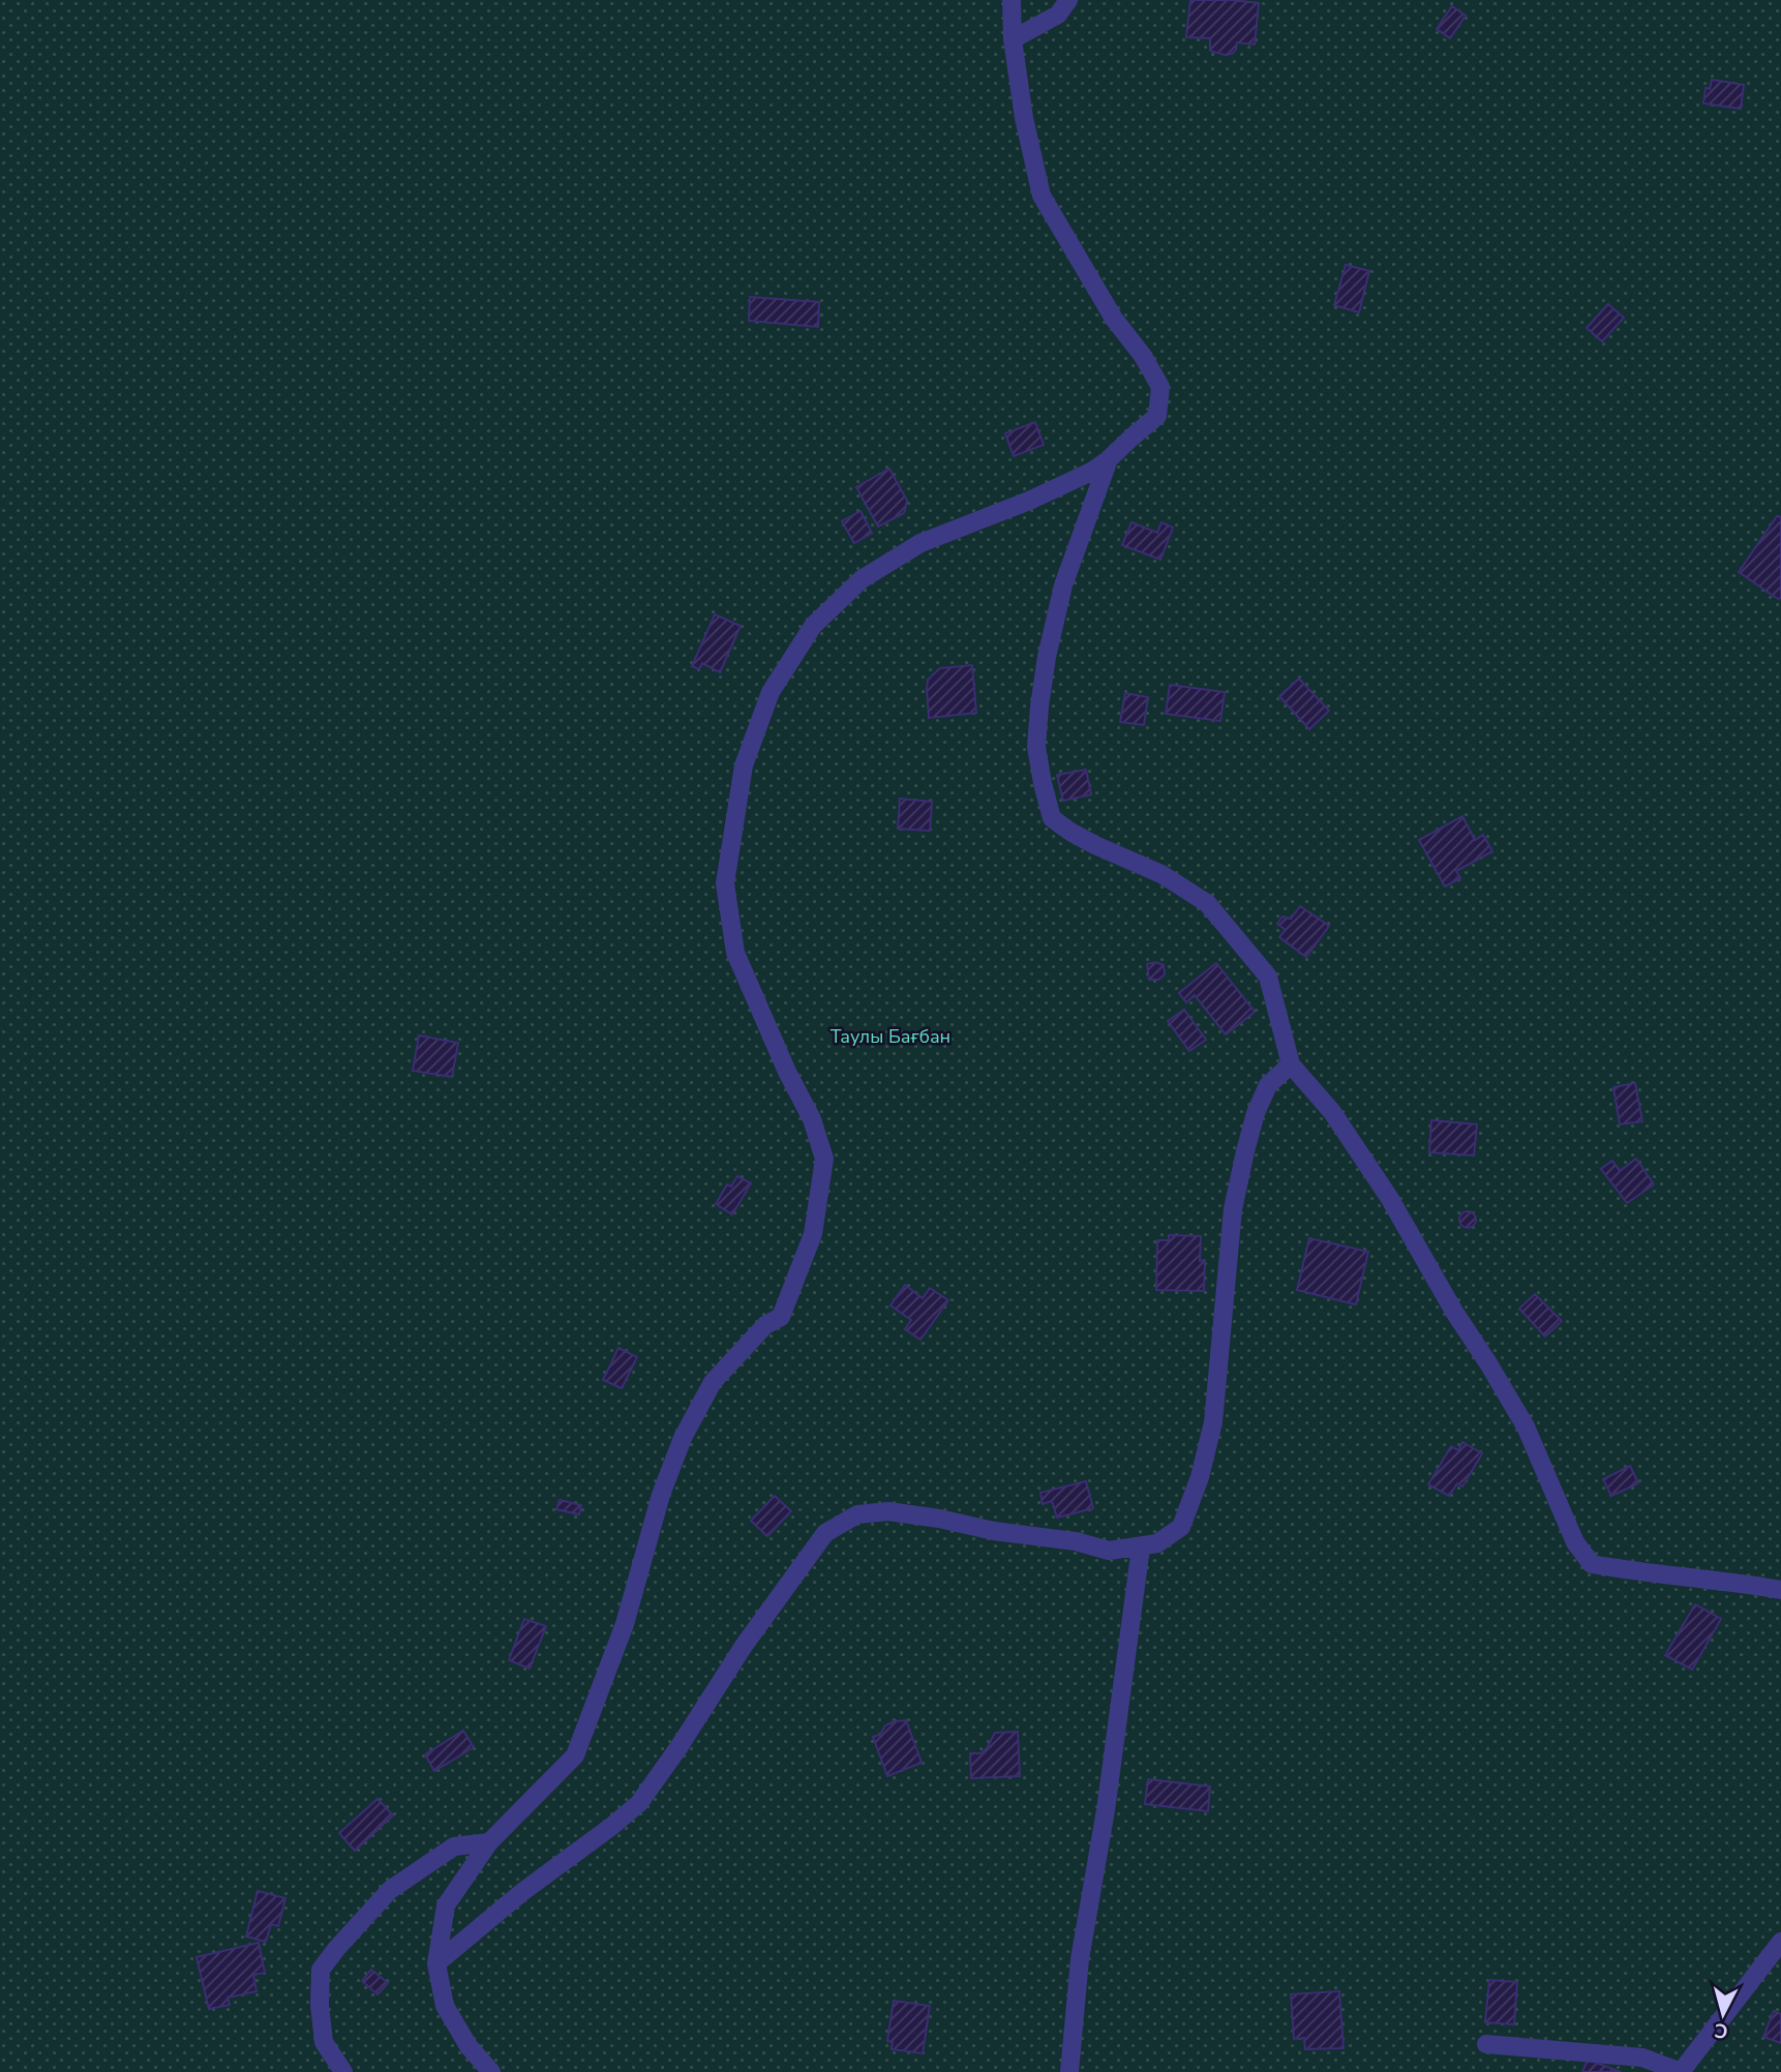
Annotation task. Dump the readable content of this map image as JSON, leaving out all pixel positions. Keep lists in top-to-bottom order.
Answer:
{
  "parks": ["Таулы Бағбан"],
  "north": "bottom"
}
